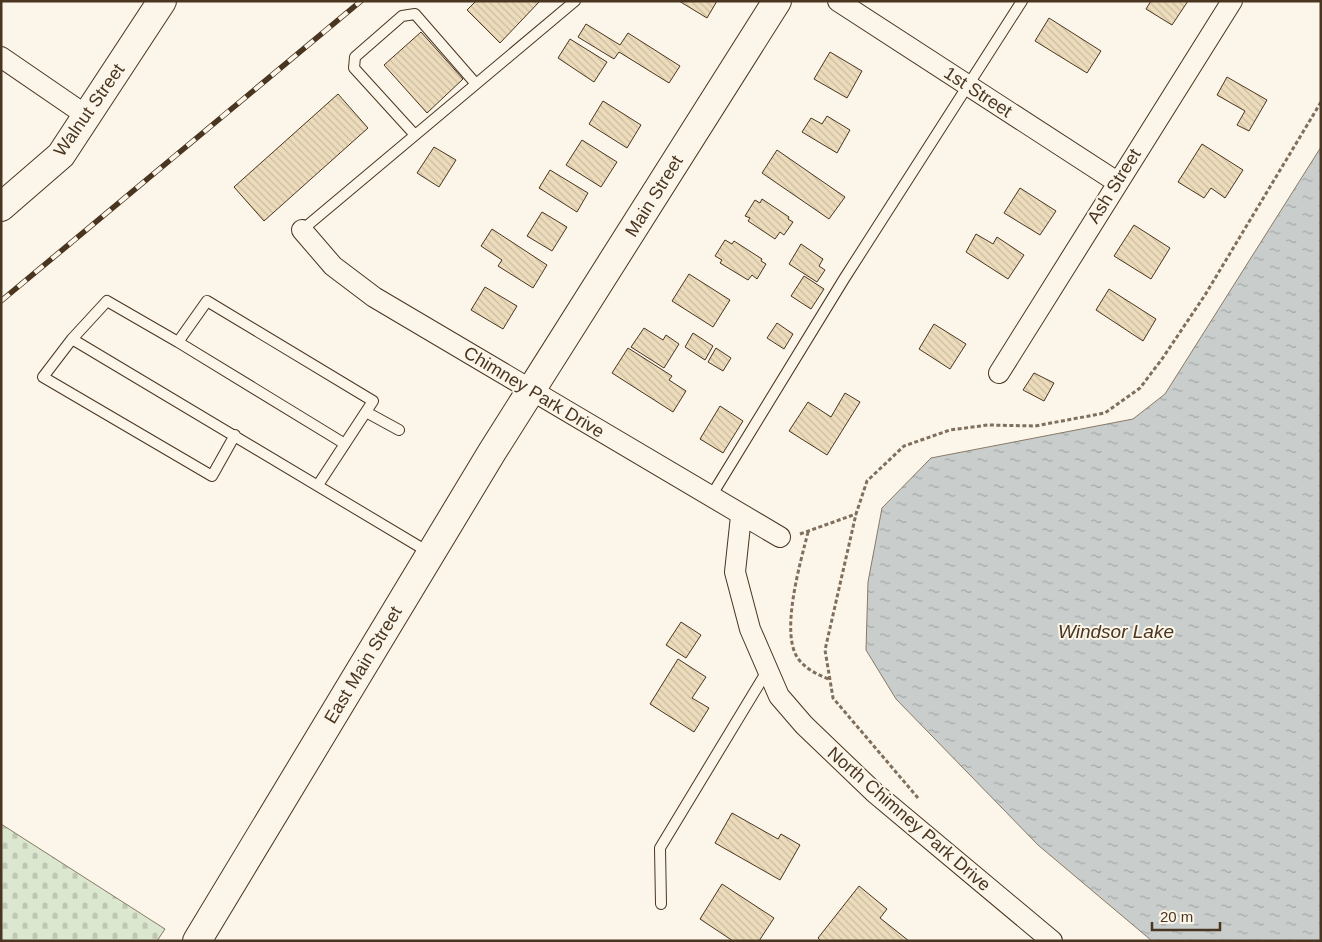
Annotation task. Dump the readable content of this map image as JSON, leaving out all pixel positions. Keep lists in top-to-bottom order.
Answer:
{
  "streets": {
    "main road": ["Walnut Street", "Main Street", "East Main Street"],
    "street": [
      "1st Street",
      "Ash Street",
      "Chimney Park Drive",
      "North Chimney Park Drive"
    ]
  },
  "crossings": [
    ["1st Street", "Ash Street"],
    ["Main Street", "Chimney Park Drive"],
    ["Main Street", "East Main Street"],
    ["Chimney Park Drive", "East Main Street"],
    ["Chimney Park Drive", "North Chimney Park Drive"]
  ],
  "water": ["Windsor Lake"],
  "scale_bar": "20 m"
}
